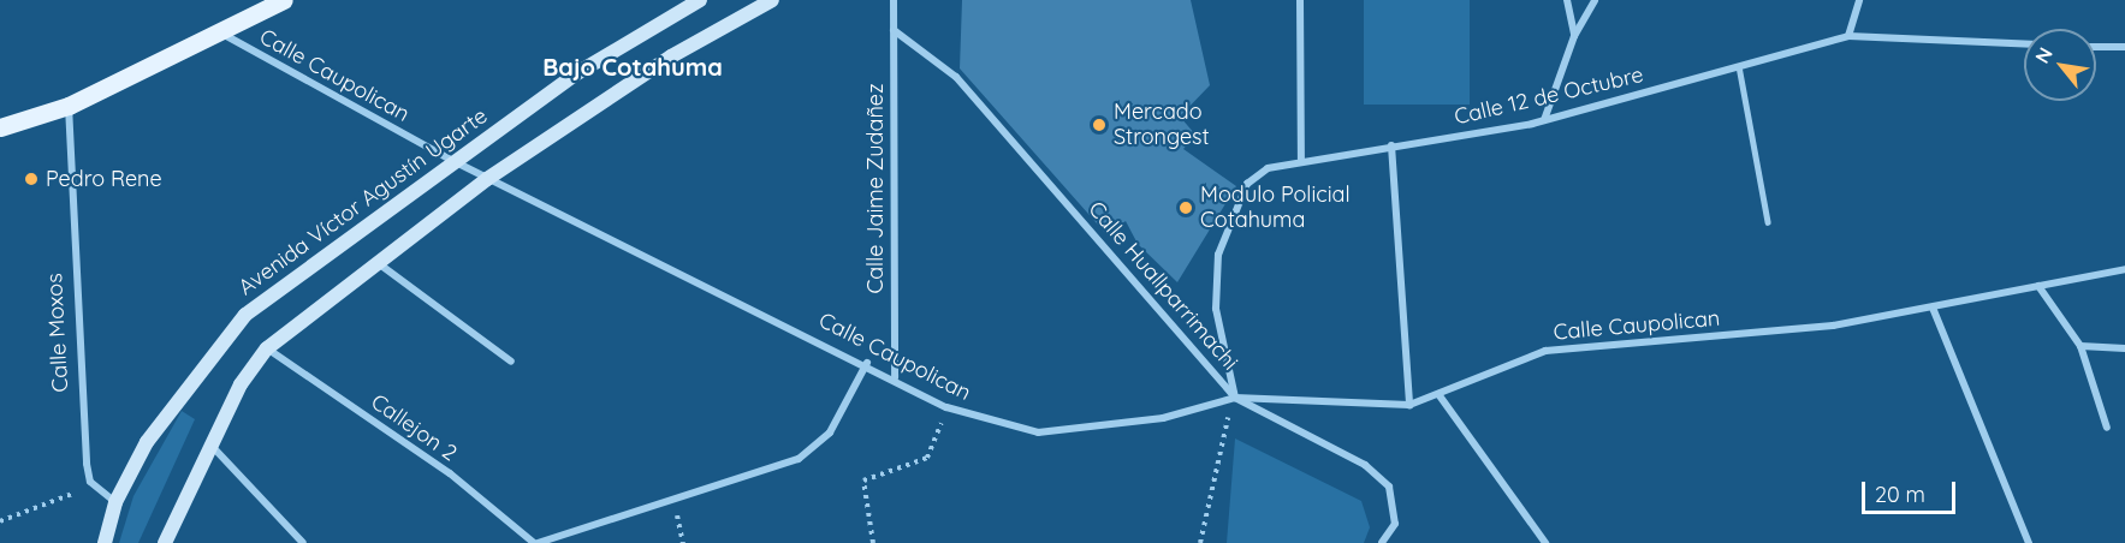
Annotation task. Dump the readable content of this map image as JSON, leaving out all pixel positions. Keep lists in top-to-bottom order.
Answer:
{
  "streets": {
    "street": [
      "Calle Caupolican",
      "Calle 12 de Octubre",
      "Calle Jaime Zudañez",
      "Avenida Víctor Agustín Ugarte",
      "Calle Huallparrimachi",
      "Calle Moxos",
      "Callejon 2"
    ]
  },
  "crossings": [
    ["Calle Caupolican", "Calle 12 de Octubre"],
    ["Calle Caupolican", "Calle Jaime Zudañez"],
    ["Calle Caupolican", "Avenida Víctor Agustín Ugarte"],
    ["Calle Caupolican", "Calle Huallparrimachi"],
    ["Calle 12 de Octubre", "Calle Huallparrimachi"],
    ["Calle Jaime Zudañez", "Calle Huallparrimachi"]
  ],
  "districts": ["Bajo Cotahuma"],
  "places": ["Mercado Strongest", "Pedro Rene", "Modulo Policial Cotahuma"],
  "scale_bar": "20 m",
  "north": "top left"
}
